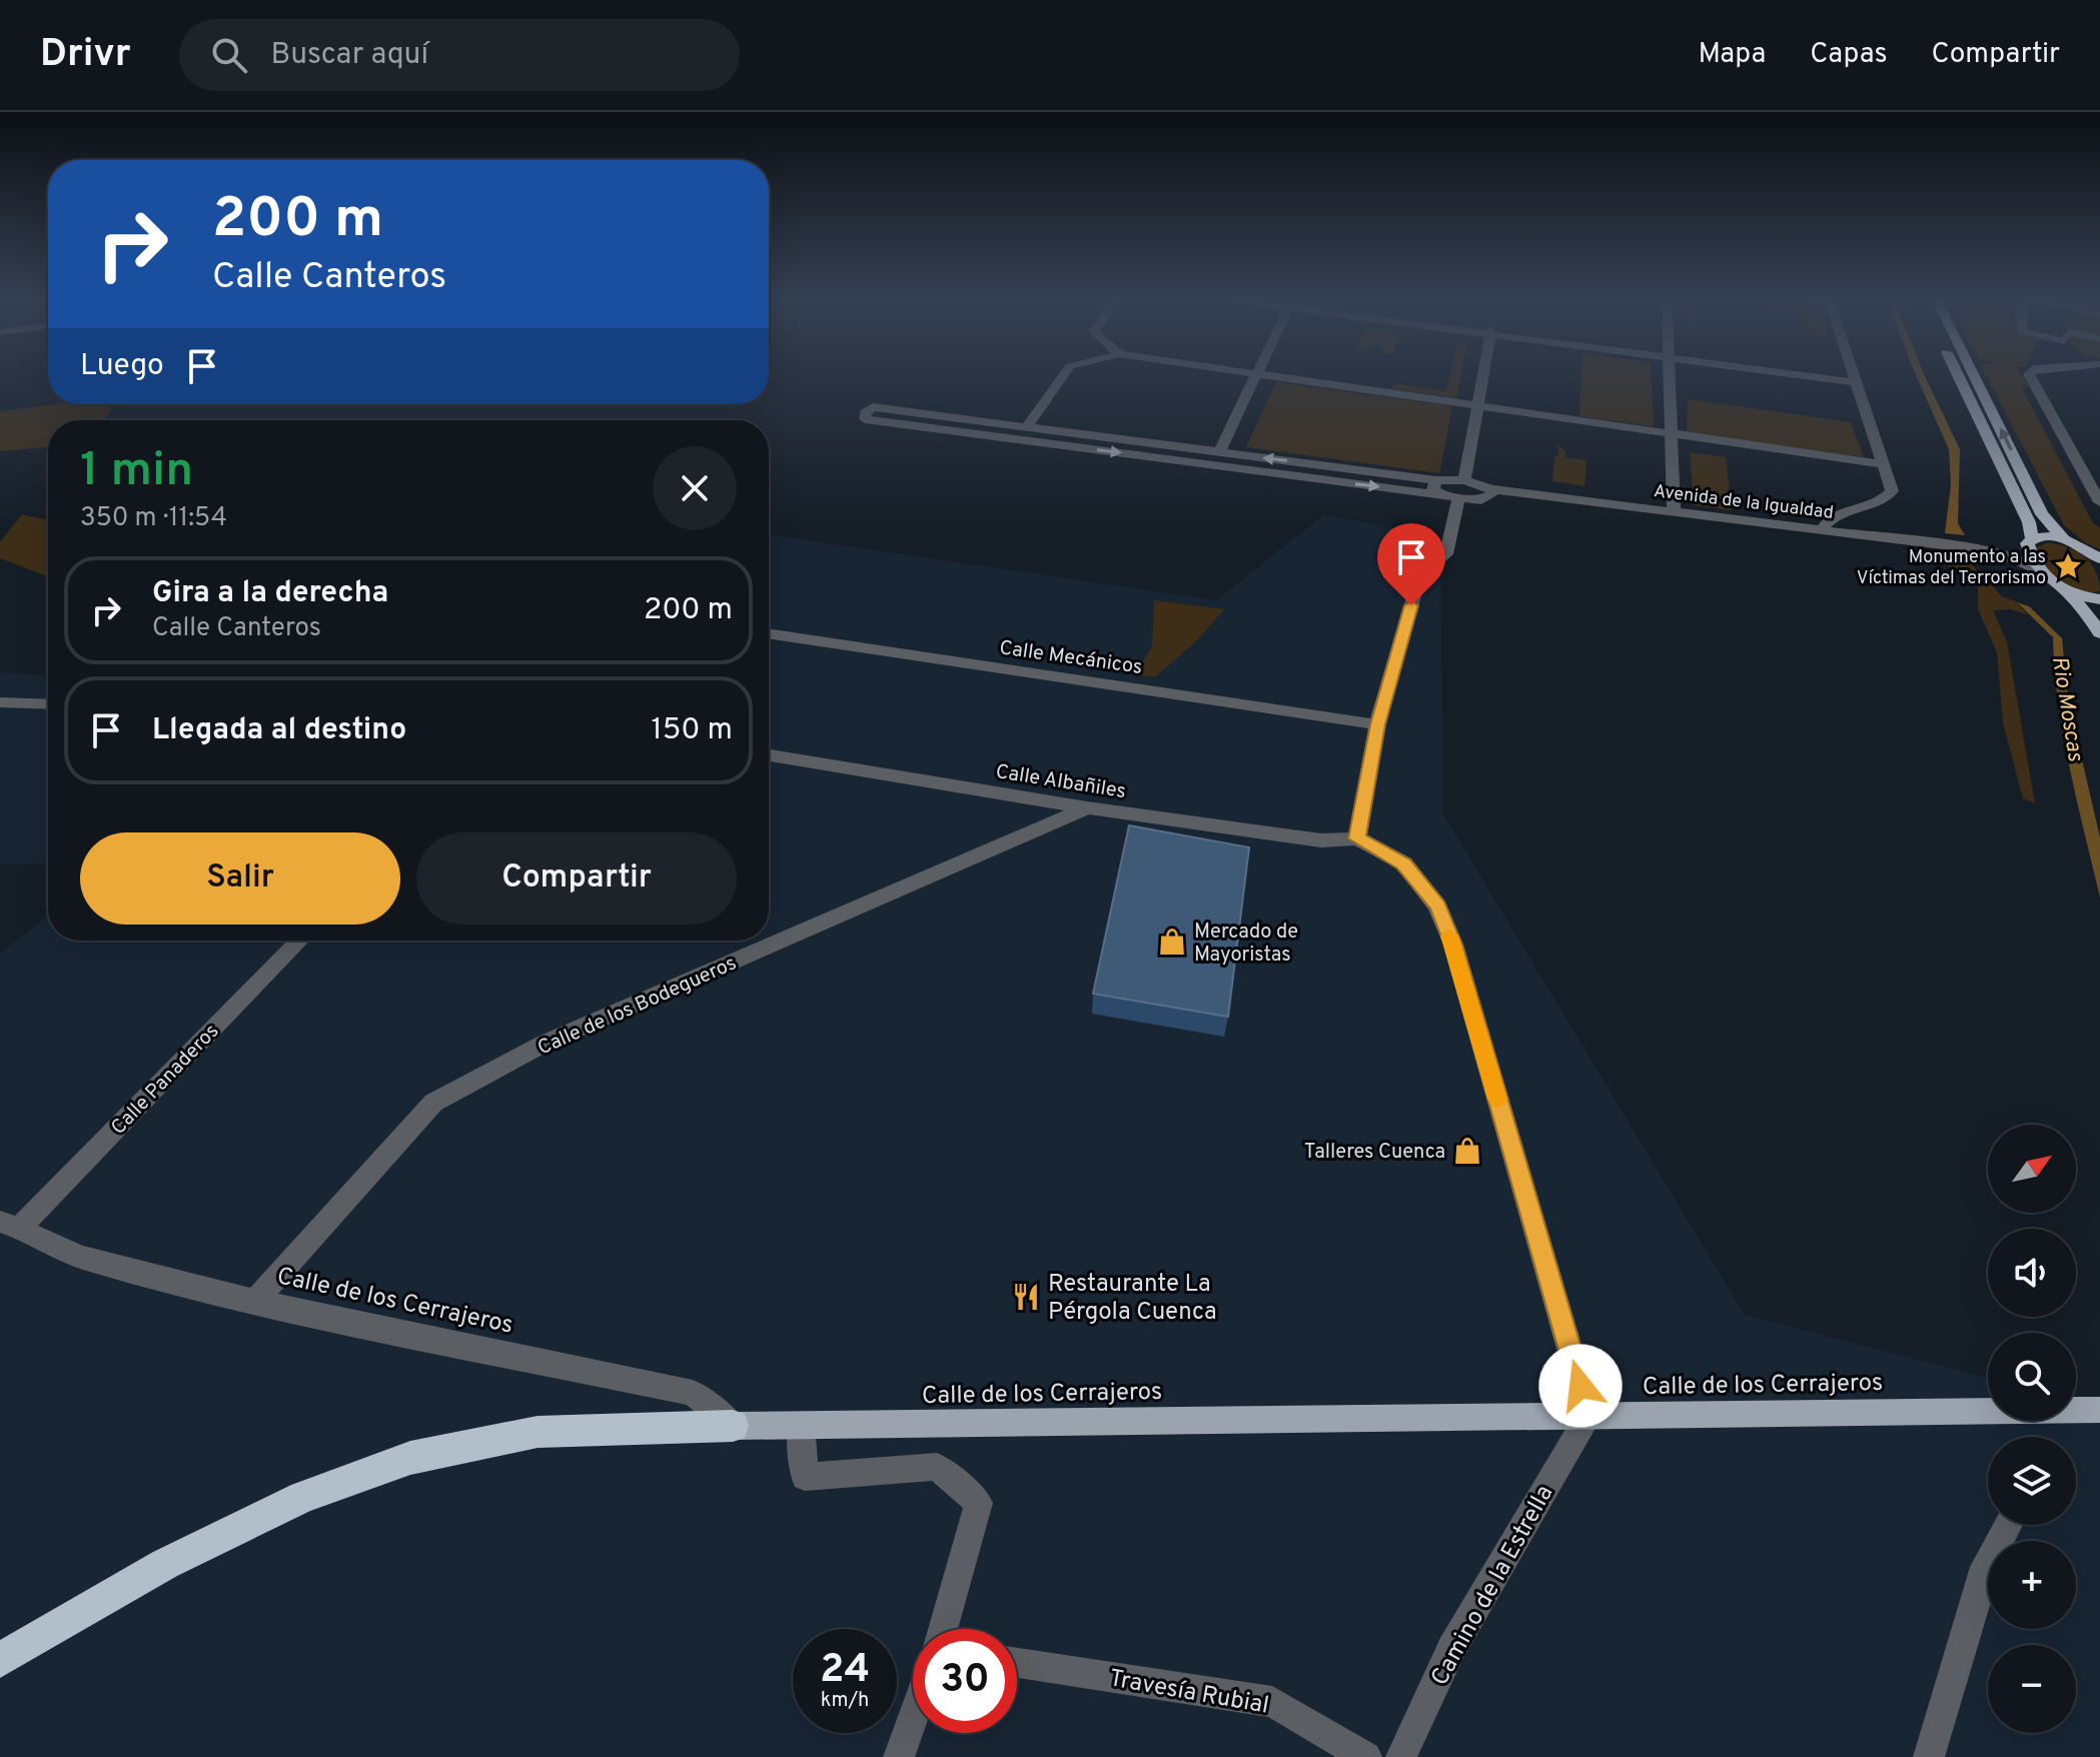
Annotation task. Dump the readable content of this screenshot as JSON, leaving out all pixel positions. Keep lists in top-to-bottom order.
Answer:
{
  "streets": {
    "main road": ["Calle de los Cerrajeros"],
    "street": [
      "Avenida de la Igualdad",
      "Calle Mecánicos",
      "Calle Albañiles",
      "Calle de los Bodegueros",
      "Calle Panaderos",
      "Camino de la Estrella",
      "Travesía Rubial"
    ]
  },
  "crossings": [
    ["Calle Albañiles", "Calle de los Bodegueros"],
    ["Calle de los Bodegueros", "Calle de los Cerrajeros"],
    ["Calle Panaderos", "Calle de los Cerrajeros"],
    ["Calle de los Cerrajeros", "Camino de la Estrella"]
  ],
  "water": ["Rio Moscas"],
  "places": {
    "place": ["Monumento a las Víctimas del Terrorismo"],
    "shop": ["Mercado de Mayoristas", "Talleres Cuenca"],
    "restaurant": ["Restaurante La Pérgola Cuenca"]
  },
  "north": "top right",
  "page": {
    "header": "Drivr",
    "search": "Buscar aquí",
    "nav": ["Mapa", "Capas", "Compartir"],
    "turn": ["200 m", "Calle Canteros"],
    "then": "Luego",
    "heading": ["1 min", "350 m · 11:54"],
    "list": [
      {
        "name": "Gira a la derecha",
        "note": "Calle Canteros",
        "value": "200 m"
      },
      {
        "name": "Llegada al destino",
        "value": "150 m"
      }
    ],
    "buttons": ["Salir", "Compartir"],
    "map_buttons": ["+", "−"],
    "speed": "24 km/h",
    "limit": "30"
  }
}
